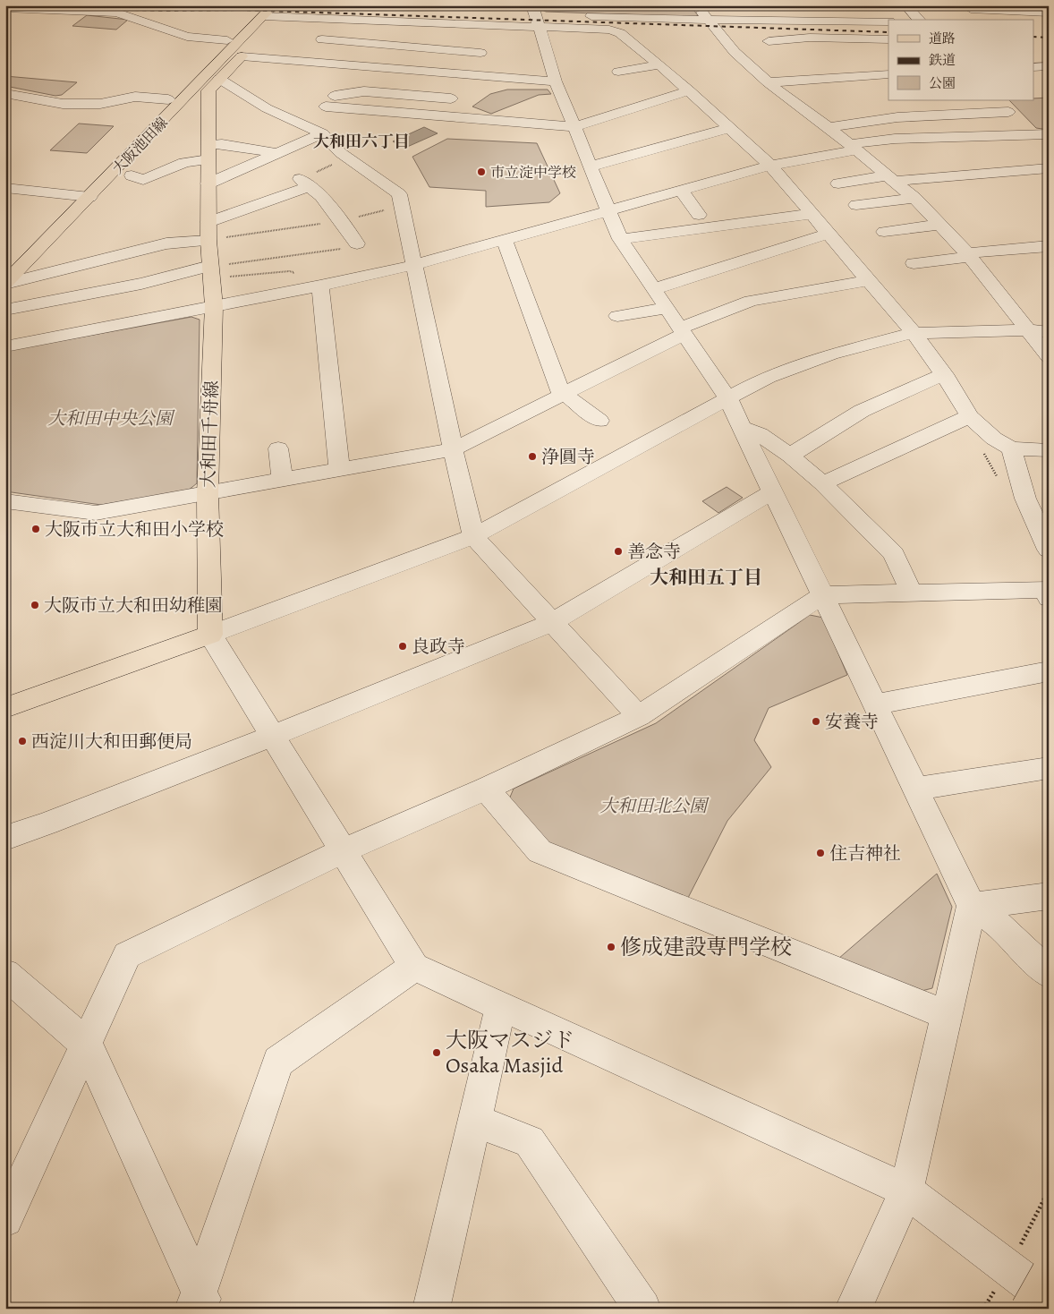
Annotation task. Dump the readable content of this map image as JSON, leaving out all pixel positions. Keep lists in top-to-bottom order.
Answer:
{
  "streets": {
    "main road": ["大阪池田線", "大和田千舟線"]
  },
  "crossings": [
    ["大阪池田線", "大和田千舟線"]
  ],
  "districts": ["大和田六丁目", "大和田五丁目"],
  "parks": ["大和田中央公園", "大和田北公園"],
  "places": [
    "市立淀中学校",
    "浄圓寺",
    "大阪市立大和田小学校",
    "善念寺",
    "大阪市立大和田幼稚園",
    "良政寺",
    "安養寺",
    "西淀川大和田郵便局",
    "住吉神社",
    "修成建設専門学校",
    "大阪マスジド Osaka Masjid"
  ],
  "legend": ["道路", "鉄道", "公園"]
}
